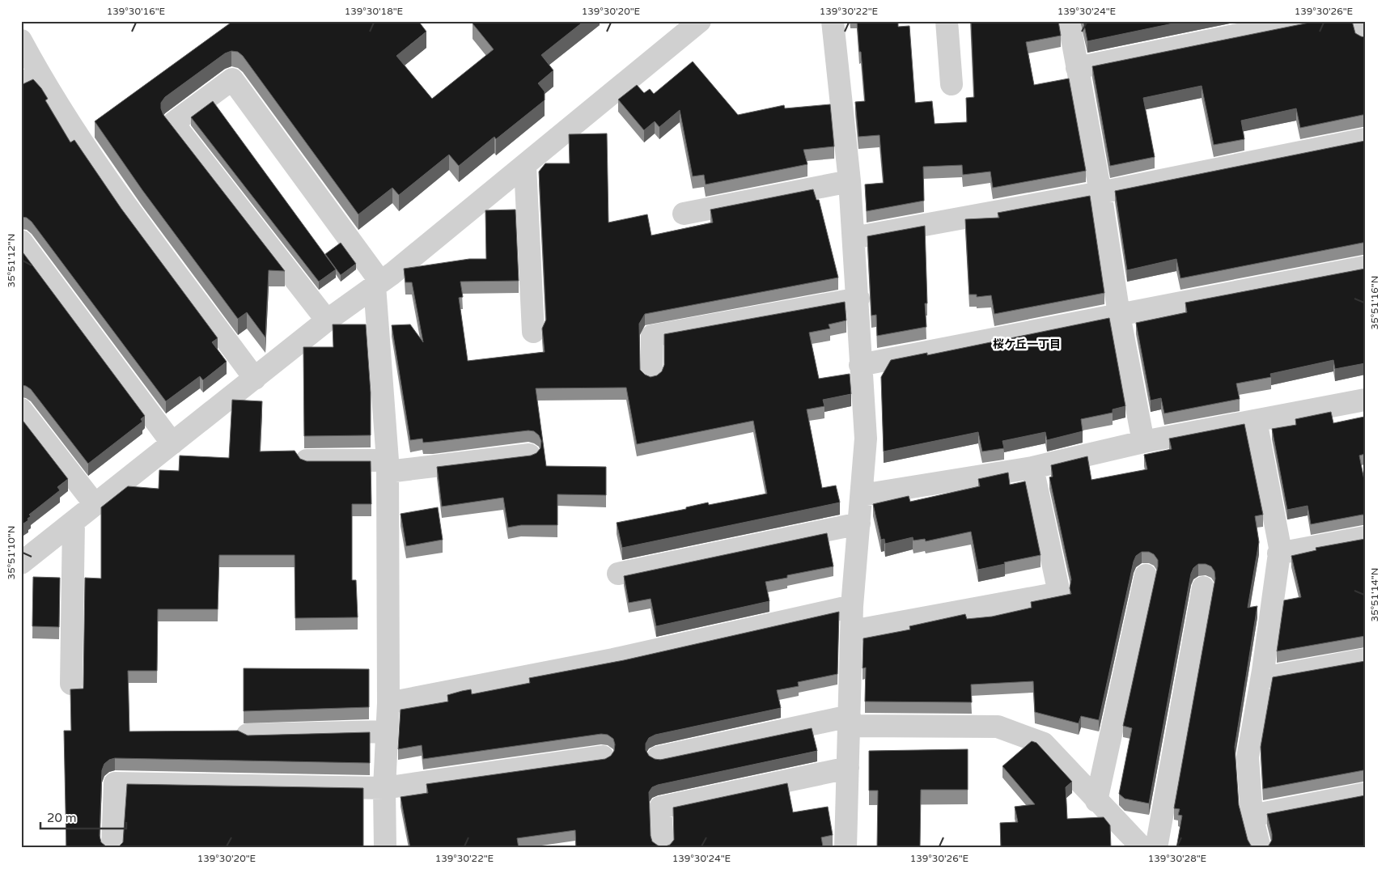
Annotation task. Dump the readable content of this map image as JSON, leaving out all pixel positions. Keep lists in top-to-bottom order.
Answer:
{
  "districts": ["桜ケ丘一丁目"],
  "scale_bar": "20 m",
  "coordinates": [
    "139°30'16\"E",
    "139°30'18\"E",
    "139°30'20\"E",
    "139°30'22\"E",
    "139°30'24\"E",
    "139°30'26\"E",
    "35°51'12\"N",
    "35°51'16\"N",
    "35°51'10\"N",
    "35°51'14\"N",
    "139°30'28\"E"
  ]
}
